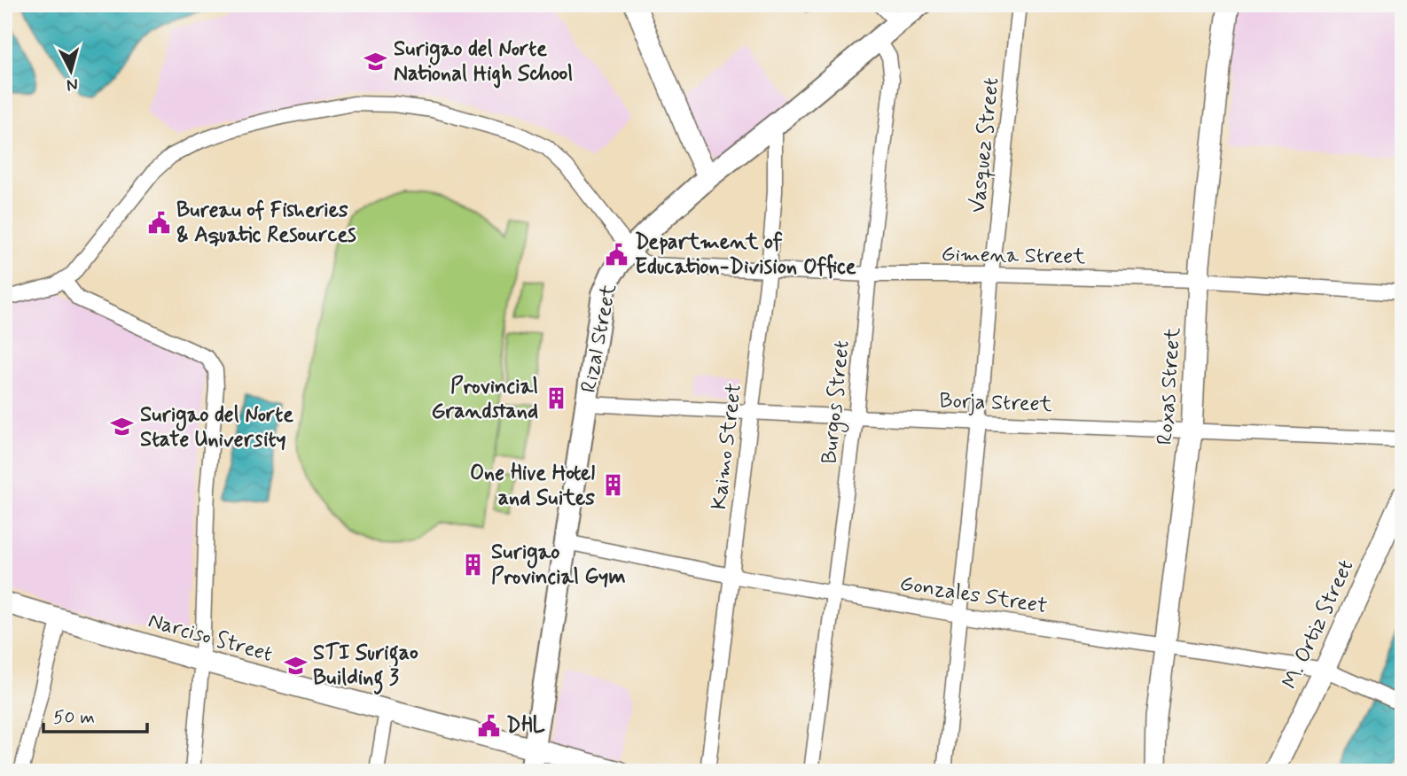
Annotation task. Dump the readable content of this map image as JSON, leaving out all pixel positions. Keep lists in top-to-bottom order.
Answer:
{
  "streets": {
    "main road": ["Rizal Street"],
    "street": [
      "Vasquez Street",
      "Gimena Street",
      "Roxas Street",
      "Burgos Street",
      "Borja Street",
      "Kaimo Street",
      "Gonzales Street",
      "M. Ortiz Street",
      "Narciso Street"
    ]
  },
  "crossings": [
    ["Vasquez Street", "Gimena Street"],
    ["Vasquez Street", "Borja Street"],
    ["Vasquez Street", "Gonzales Street"],
    ["Gimena Street", "Rizal Street"],
    ["Gimena Street", "Roxas Street"],
    ["Gimena Street", "Burgos Street"],
    ["Gimena Street", "Kaimo Street"],
    ["Rizal Street", "Burgos Street"],
    ["Rizal Street", "Borja Street"],
    ["Rizal Street", "Kaimo Street"],
    ["Rizal Street", "Gonzales Street"],
    ["Rizal Street", "Narciso Street"],
    ["Roxas Street", "Borja Street"],
    ["Roxas Street", "Gonzales Street"],
    ["Burgos Street", "Borja Street"],
    ["Burgos Street", "Gonzales Street"],
    ["Borja Street", "Kaimo Street"],
    ["Kaimo Street", "Gonzales Street"],
    ["Gonzales Street", "M. Ortiz Street"]
  ],
  "places": {
    "school or university": ["Surigao del Norte National High School", "Surigao del Norte State University", "STI Surigao Building 3"],
    "public building": ["Bureau of Fisheries & Aquatic Resources", "Department of Education-Division Office", "DHL"],
    "building": ["Provincial Grandstand", "One Hive Hotel and Suites", "Surigao Provincial Gym"]
  },
  "scale_bar": "50 m",
  "north": "bottom"
}
